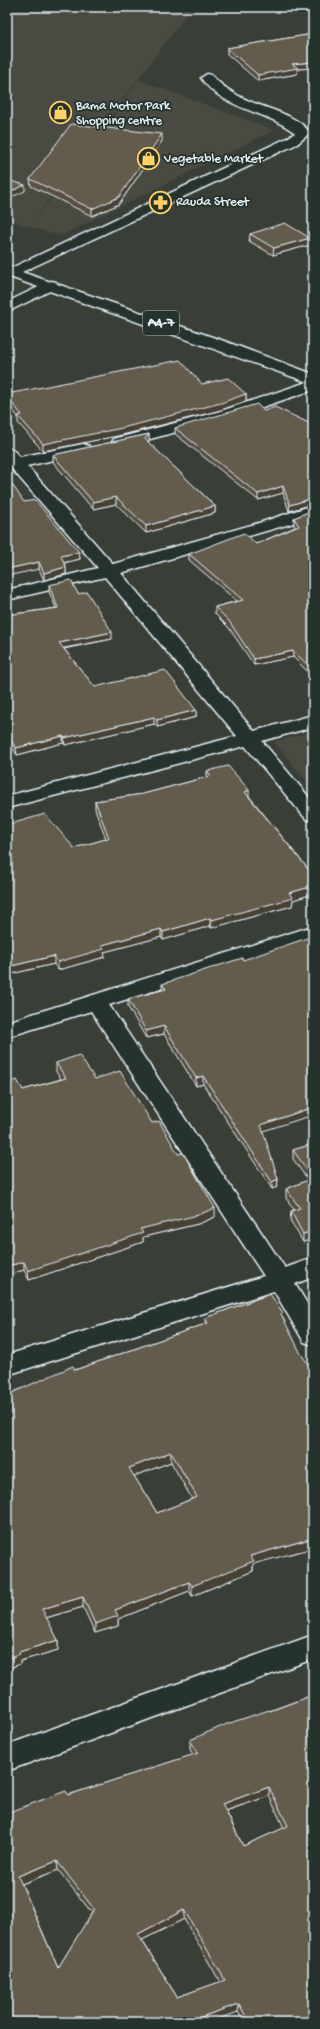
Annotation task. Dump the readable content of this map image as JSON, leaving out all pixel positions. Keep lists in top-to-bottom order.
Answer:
{
  "streets": {
    "main road": ["A4-7"]
  },
  "places": {
    "shop": ["Bama Motor Park Shopping centre", "Vegetable Market"],
    "pharmacy": ["Rauda Street"]
  }
}
